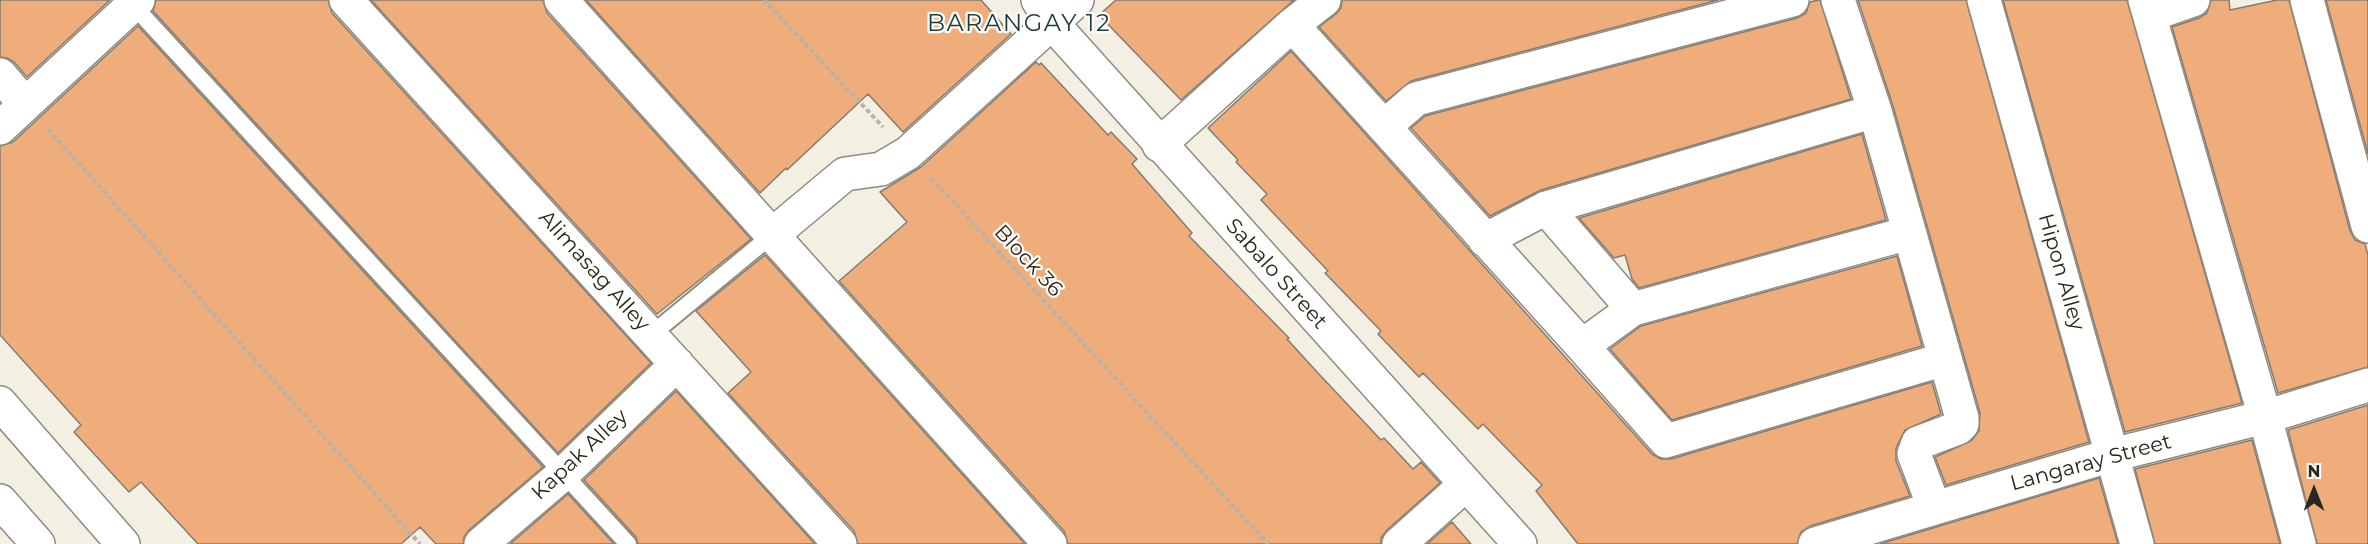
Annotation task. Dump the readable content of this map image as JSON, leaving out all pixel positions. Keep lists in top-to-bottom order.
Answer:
{
  "streets": {
    "street": [
      "Alimasag Alley",
      "Hipon Alley",
      "Sabalo Street",
      "Kapak Alley",
      "Langaray Street"
    ],
    "path": ["Block 36"]
  },
  "crossings": [
    ["Alimasag Alley", "Kapak Alley"],
    ["Hipon Alley", "Langaray Street"]
  ],
  "districts": ["BARANGAY 12"],
  "north": "top"
}
